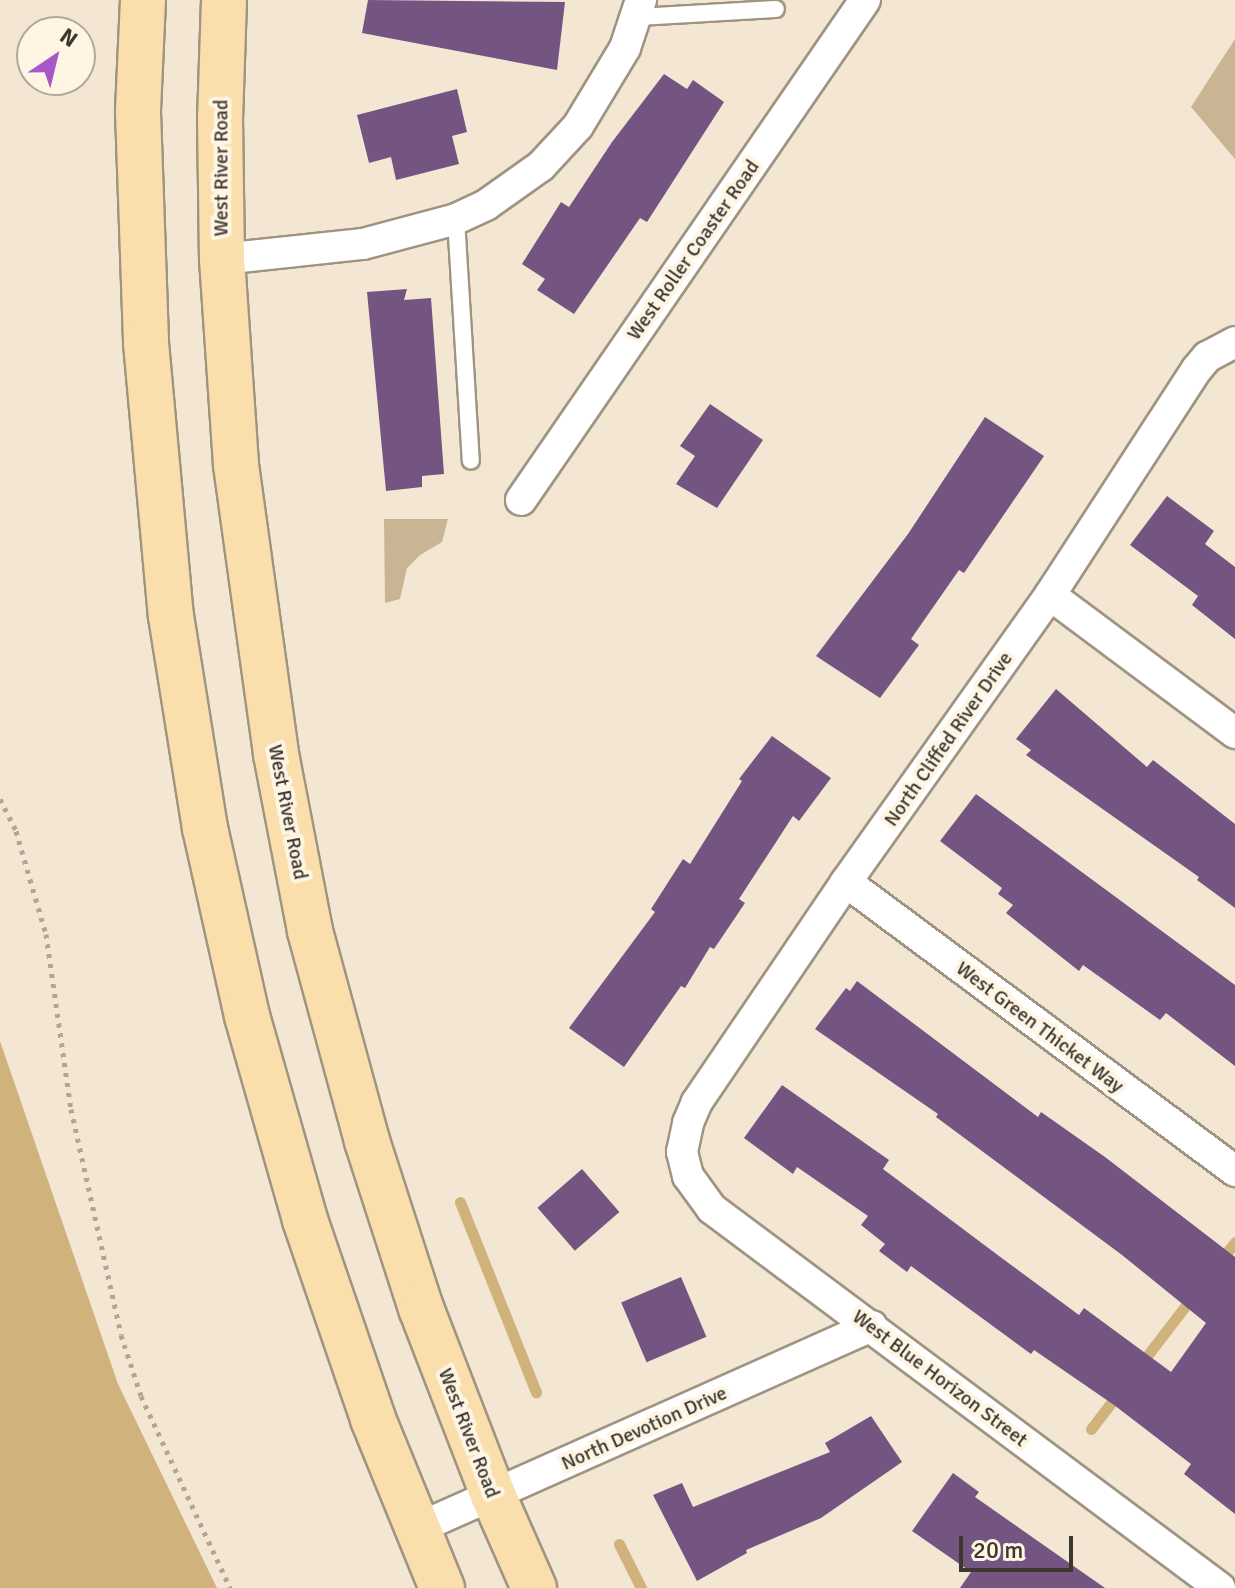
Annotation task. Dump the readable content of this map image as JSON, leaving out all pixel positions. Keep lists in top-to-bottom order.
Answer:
{
  "streets": {
    "main road": ["West River Road"],
    "street": [
      "West Roller Coaster Road",
      "North Cliffed River Drive",
      "West Green Thicket Way",
      "West Blue Horizon Street",
      "North Devotion Drive"
    ]
  },
  "crossings": [
    ["West River Road", "North Devotion Drive"],
    ["North Cliffed River Drive", "West Green Thicket Way"],
    ["North Cliffed River Drive", "West Blue Horizon Street"],
    ["West Blue Horizon Street", "North Devotion Drive"]
  ],
  "scale_bar": "20 m",
  "north": "top right"
}
